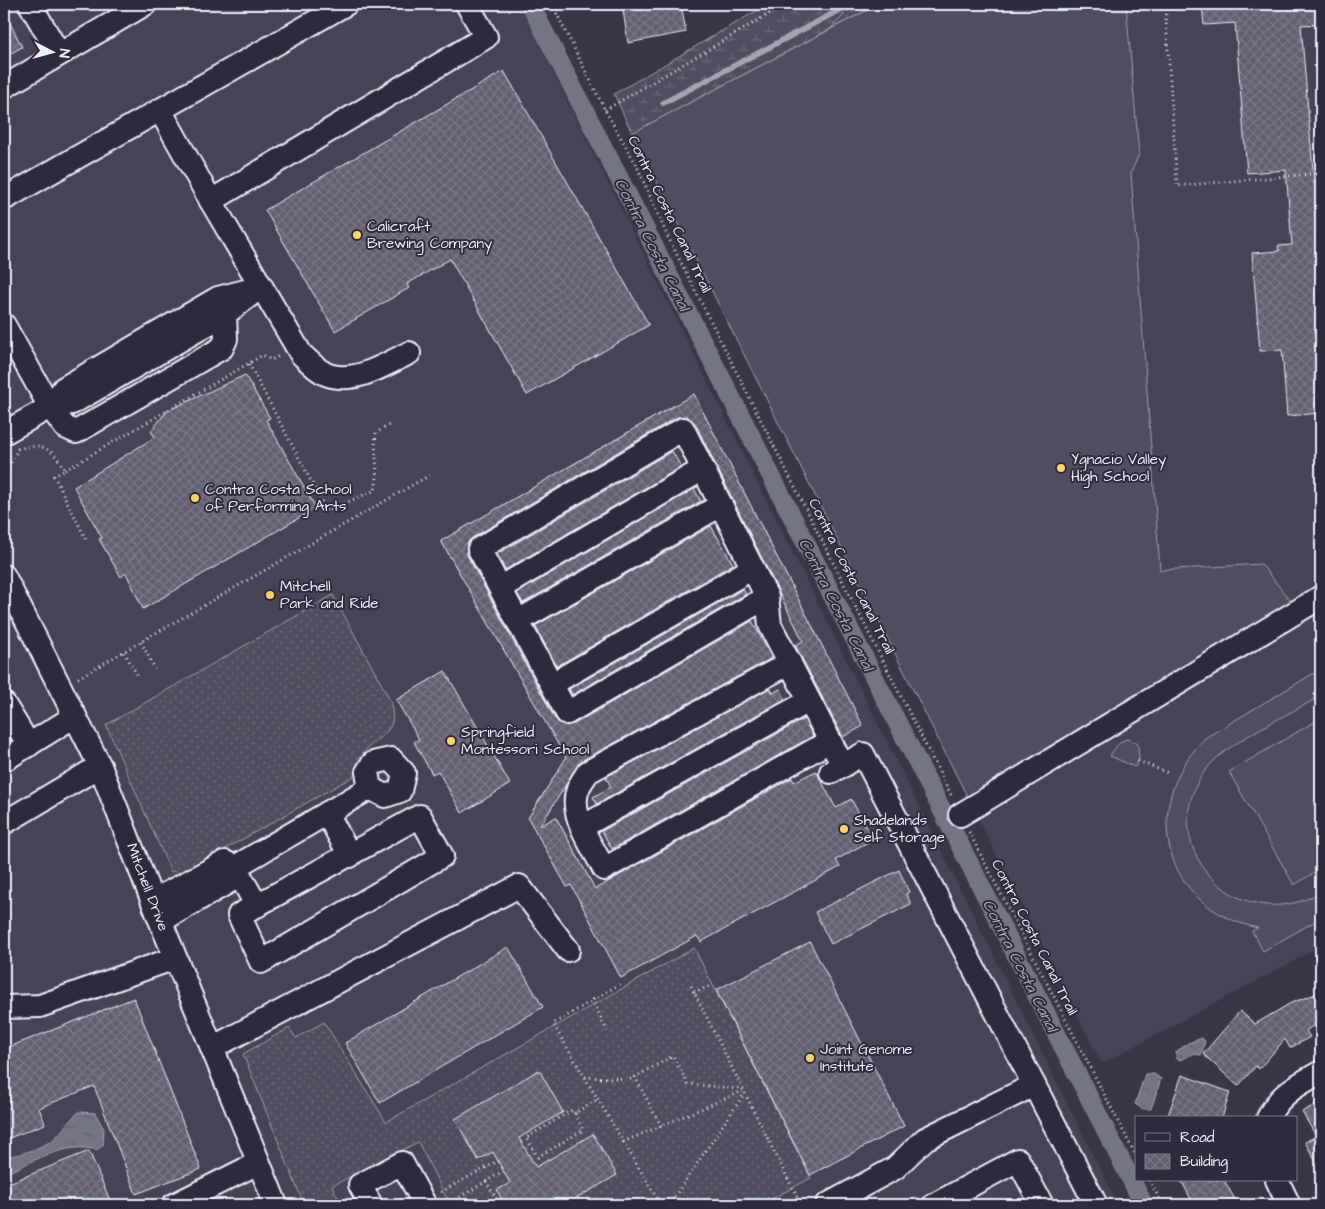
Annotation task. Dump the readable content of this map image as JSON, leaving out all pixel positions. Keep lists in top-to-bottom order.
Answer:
{
  "streets": {
    "street": ["Mitchell Drive"],
    "path": ["Contra Costa Canal Trail"]
  },
  "water": ["Contra Costa Canal"],
  "places": [
    "Calicraft Brewing Company",
    "Ygnacio Valley High School",
    "Contra Costa School of Performing Arts",
    "Mitchell Park and Ride",
    "Springfield Montessori School",
    "Shadelands Self Storage",
    "Joint Genome Institute"
  ],
  "legend": ["Road", "Building"],
  "north": "right"
}
